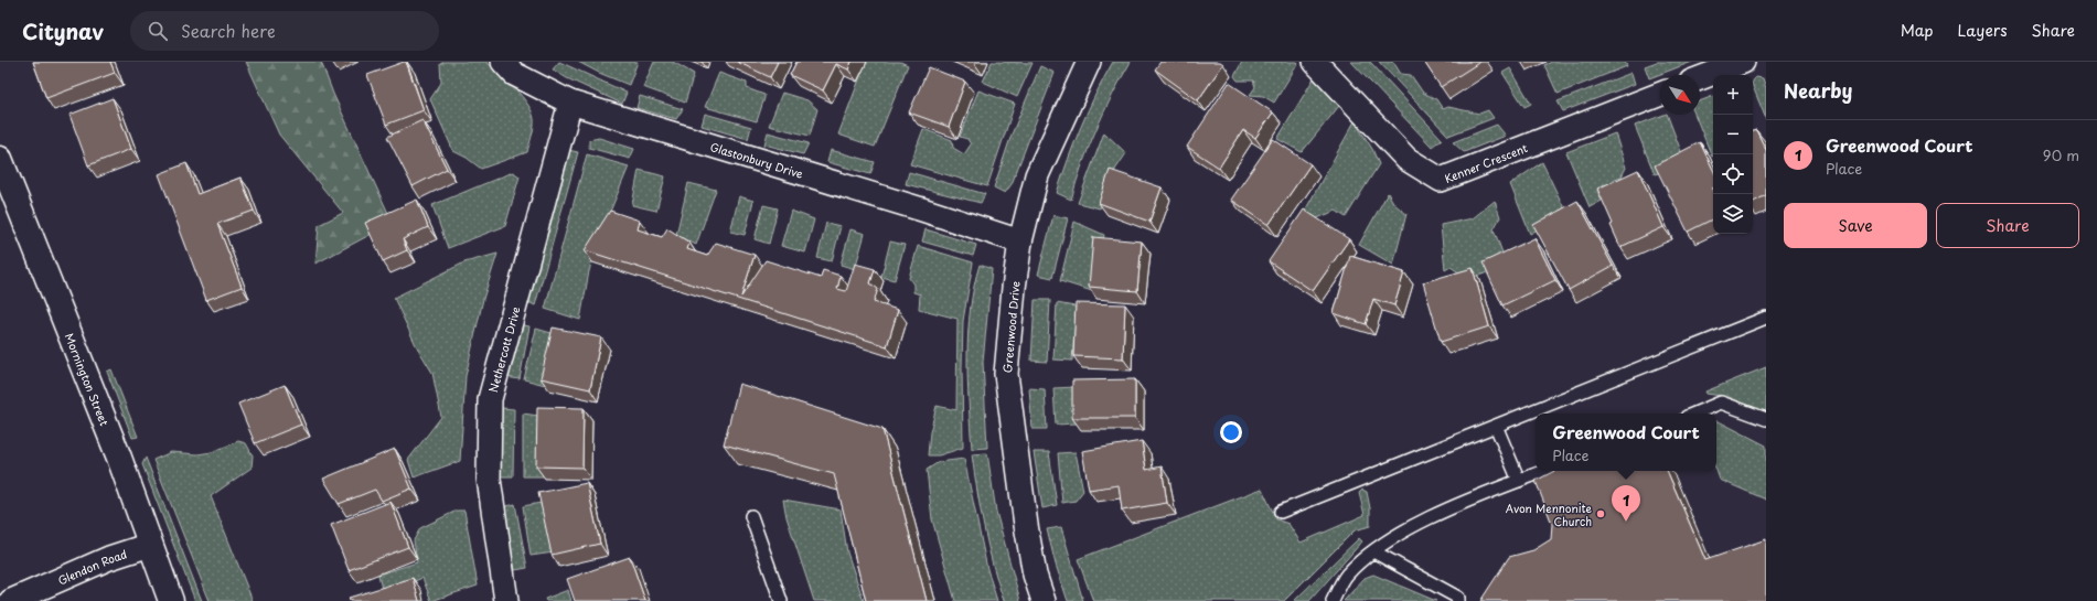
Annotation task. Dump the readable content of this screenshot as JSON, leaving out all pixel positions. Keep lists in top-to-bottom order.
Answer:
{
  "streets": {
    "main road": ["Mornington Street"],
    "street": [
      "Glastonbury Drive",
      "Kenner Crescent",
      "Greenwood Drive",
      "Nethercott Drive",
      "Glendon Road"
    ]
  },
  "crossings": [
    ["Glastonbury Drive", "Greenwood Drive"],
    ["Glastonbury Drive", "Nethercott Drive"],
    ["Mornington Street", "Glendon Road"]
  ],
  "places": ["Avon Mennonite Church"],
  "north": "bottom right",
  "page": {
    "header": "Citynav",
    "search": "Search here",
    "nav": ["Map", "Layers", "Share"],
    "heading": "Nearby",
    "map_buttons": ["+", "−"],
    "list": [
      {
        "mark": "1",
        "name": "Greenwood Court",
        "note": "Place",
        "value": "90 m"
      }
    ],
    "buttons": ["Save", "Share"],
    "popup": ["Greenwood Court", "Place"],
    "pins": "1"
  }
}
